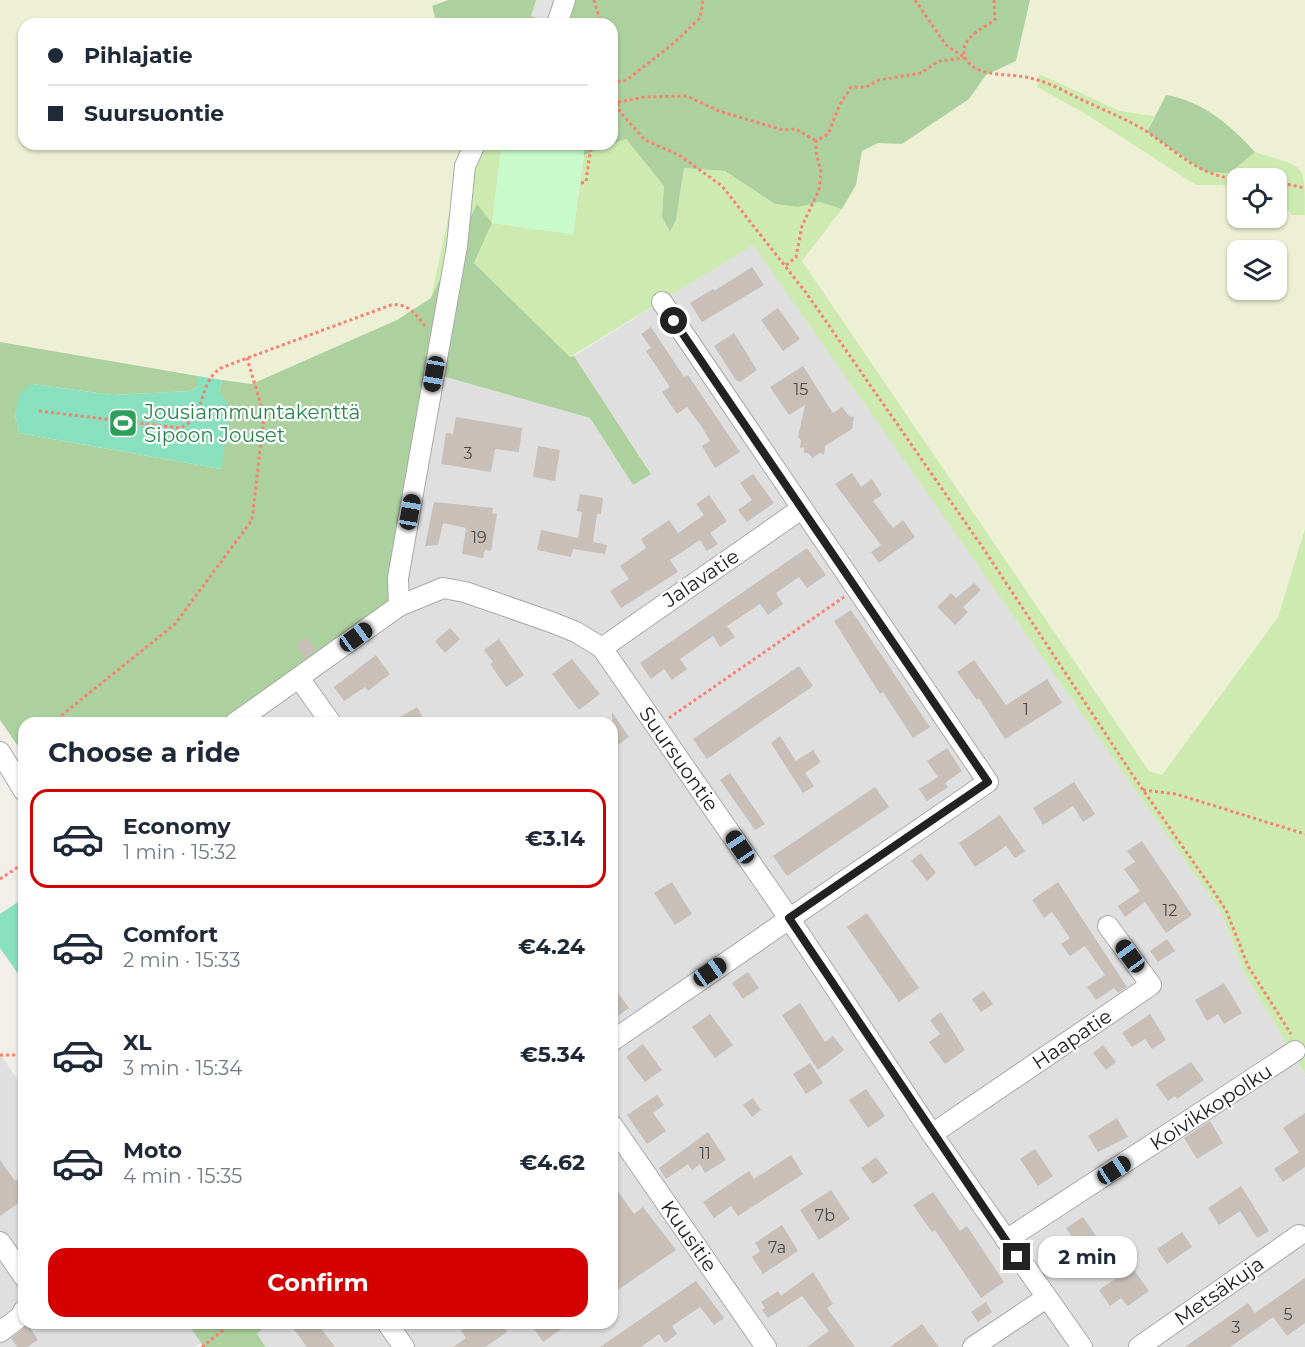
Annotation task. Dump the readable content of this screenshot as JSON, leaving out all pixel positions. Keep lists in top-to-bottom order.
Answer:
{
  "streets": {
    "street": [
      "Jalavatie",
      "Suursuontie",
      "Haapatie",
      "Koivikkopolku",
      "Kuusitie",
      "Metsäkuja"
    ]
  },
  "crossings": [
    ["Jalavatie", "Suursuontie"],
    ["Suursuontie", "Haapatie"],
    ["Suursuontie", "Koivikkopolku"]
  ],
  "places": {
    "sports": ["Jousiammuntakenttä Sipoon Jouset"]
  },
  "house_numbers": [
    "15",
    "3",
    "19",
    "1",
    "12",
    "11",
    "7b",
    "7a",
    "5",
    "3"
  ],
  "page": {
    "banner": ["Pihlajatie", "Suursuontie"],
    "heading": "Choose a ride",
    "list": [
      {
        "name": "Economy",
        "note": "1 min · 15:32",
        "value": "€3.14"
      },
      {
        "name": "Comfort",
        "note": "2 min · 15:33",
        "value": "€4.24"
      },
      {
        "name": "XL",
        "note": "3 min · 15:34",
        "value": "€5.34"
      },
      {
        "name": "Moto",
        "note": "4 min · 15:35",
        "value": "€4.62"
      }
    ],
    "bubble": "2 min",
    "buttons": "Confirm"
  }
}
